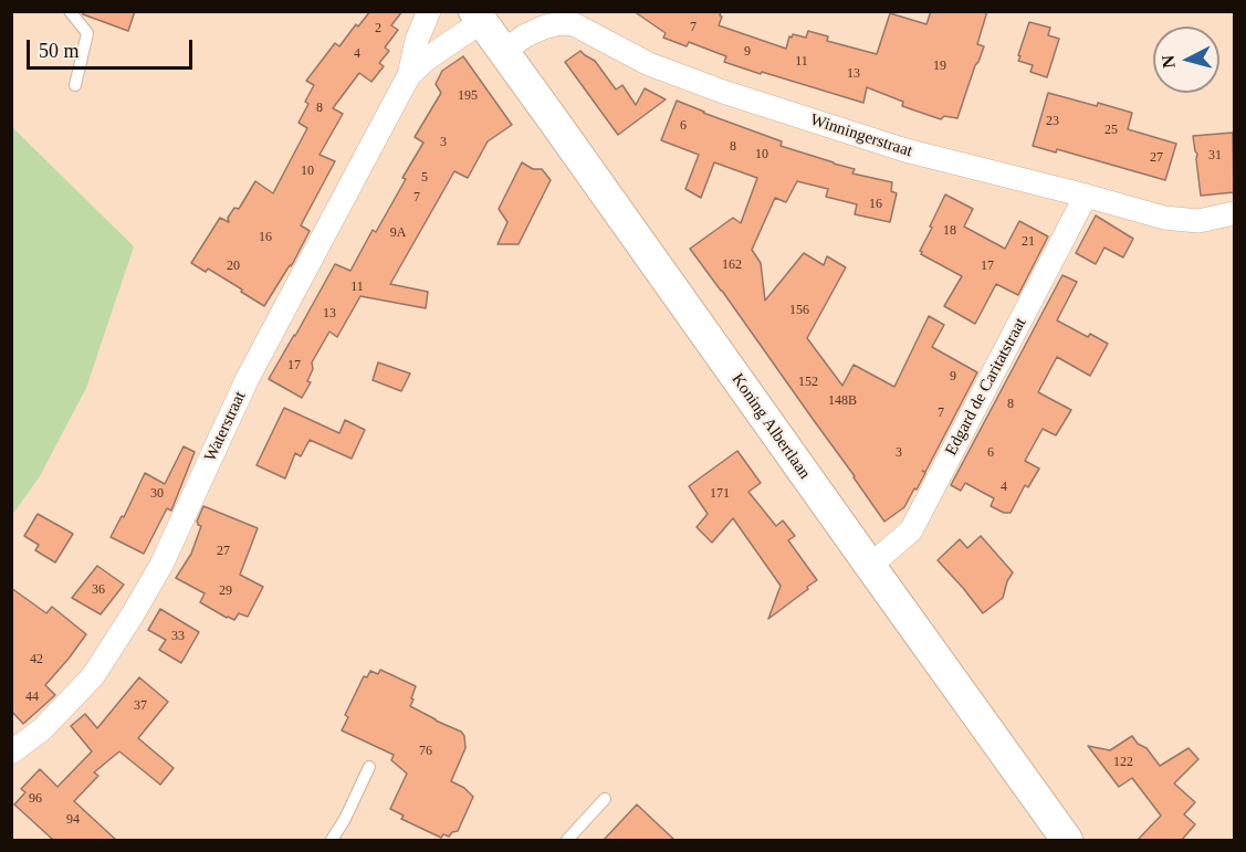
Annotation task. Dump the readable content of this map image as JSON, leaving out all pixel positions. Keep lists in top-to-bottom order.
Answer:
{
  "streets": {
    "street": [
      "Winningerstraat",
      "Edgard de Caritatstraat",
      "Waterstraat",
      "Koning Albertlaan"
    ]
  },
  "crossings": [
    ["Winningerstraat", "Edgard de Caritatstraat"],
    ["Winningerstraat", "Koning Albertlaan"],
    ["Edgard de Caritatstraat", "Koning Albertlaan"],
    ["Waterstraat", "Koning Albertlaan"]
  ],
  "house_numbers": [
    "7",
    "2",
    "9",
    "4",
    "11",
    "19",
    "13",
    "195",
    "8",
    "23",
    "6",
    "25",
    "3",
    "8",
    "10",
    "31",
    "27",
    "10",
    "5",
    "7",
    "16",
    "18",
    "9A",
    "16",
    "21",
    "162",
    "20",
    "17",
    "11",
    "156",
    "13",
    "17",
    "9",
    "152",
    "148B",
    "8",
    "7",
    "3",
    "6",
    "4",
    "30",
    "171",
    "27",
    "36",
    "29",
    "33",
    "42",
    "44",
    "37",
    "76",
    "122",
    "96",
    "94"
  ],
  "scale_bar": "50 m",
  "north": "left"
}
